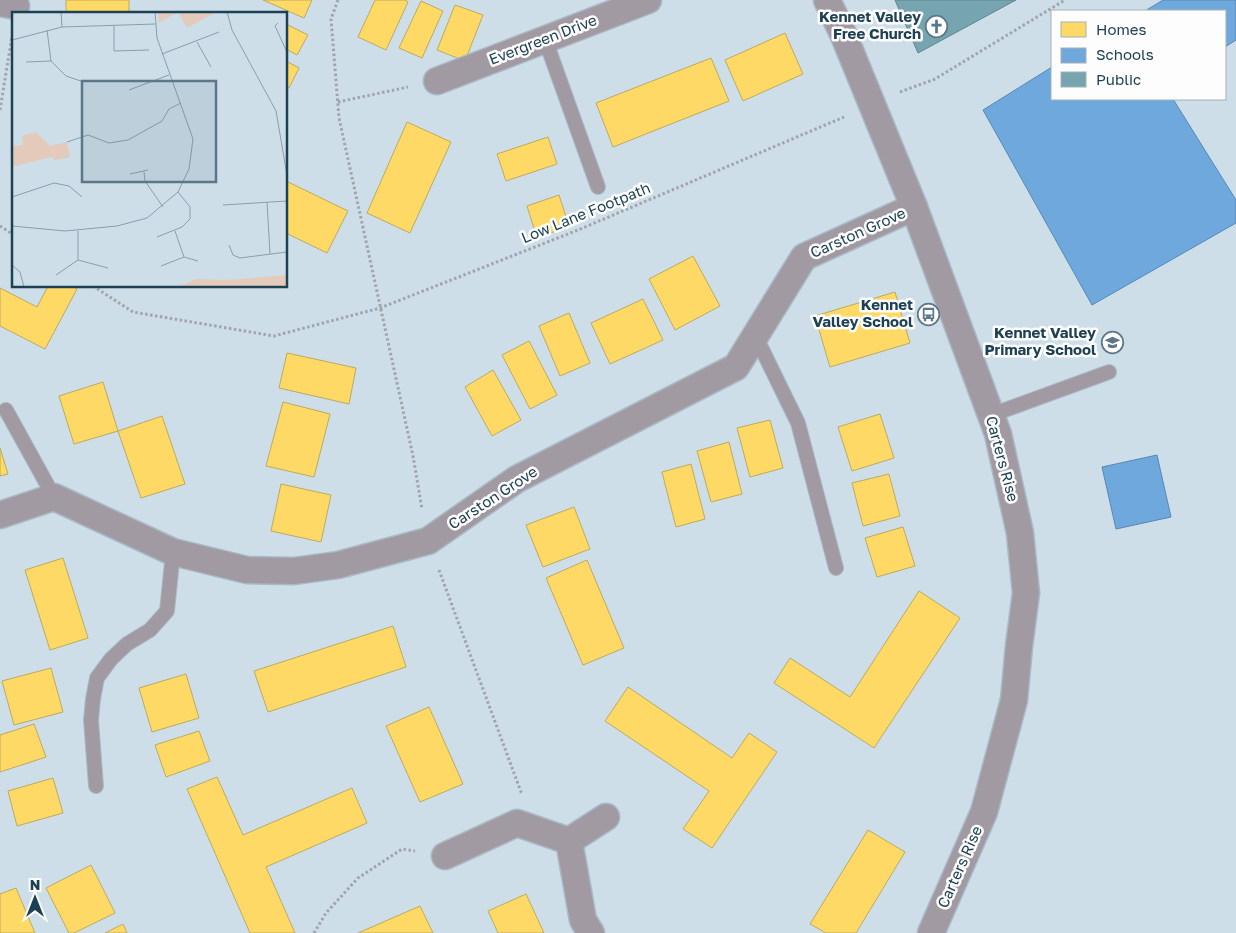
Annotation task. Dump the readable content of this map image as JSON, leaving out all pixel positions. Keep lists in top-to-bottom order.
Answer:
{
  "streets": {
    "street": ["Evergreen Drive", "Carston Grove", "Carters Rise"],
    "path": ["Low Lane Footpath"]
  },
  "crossings": [
    ["Low Lane Footpath", "Carters Rise"],
    ["Carston Grove", "Carters Rise"]
  ],
  "places": {
    "church": ["Kennet Valley Free Church"],
    "bus stop": ["Kennet Valley School"],
    "school or university": ["Kennet Valley Primary School"]
  },
  "legend": ["Homes", "Schools", "Public"],
  "north": "top"
}
